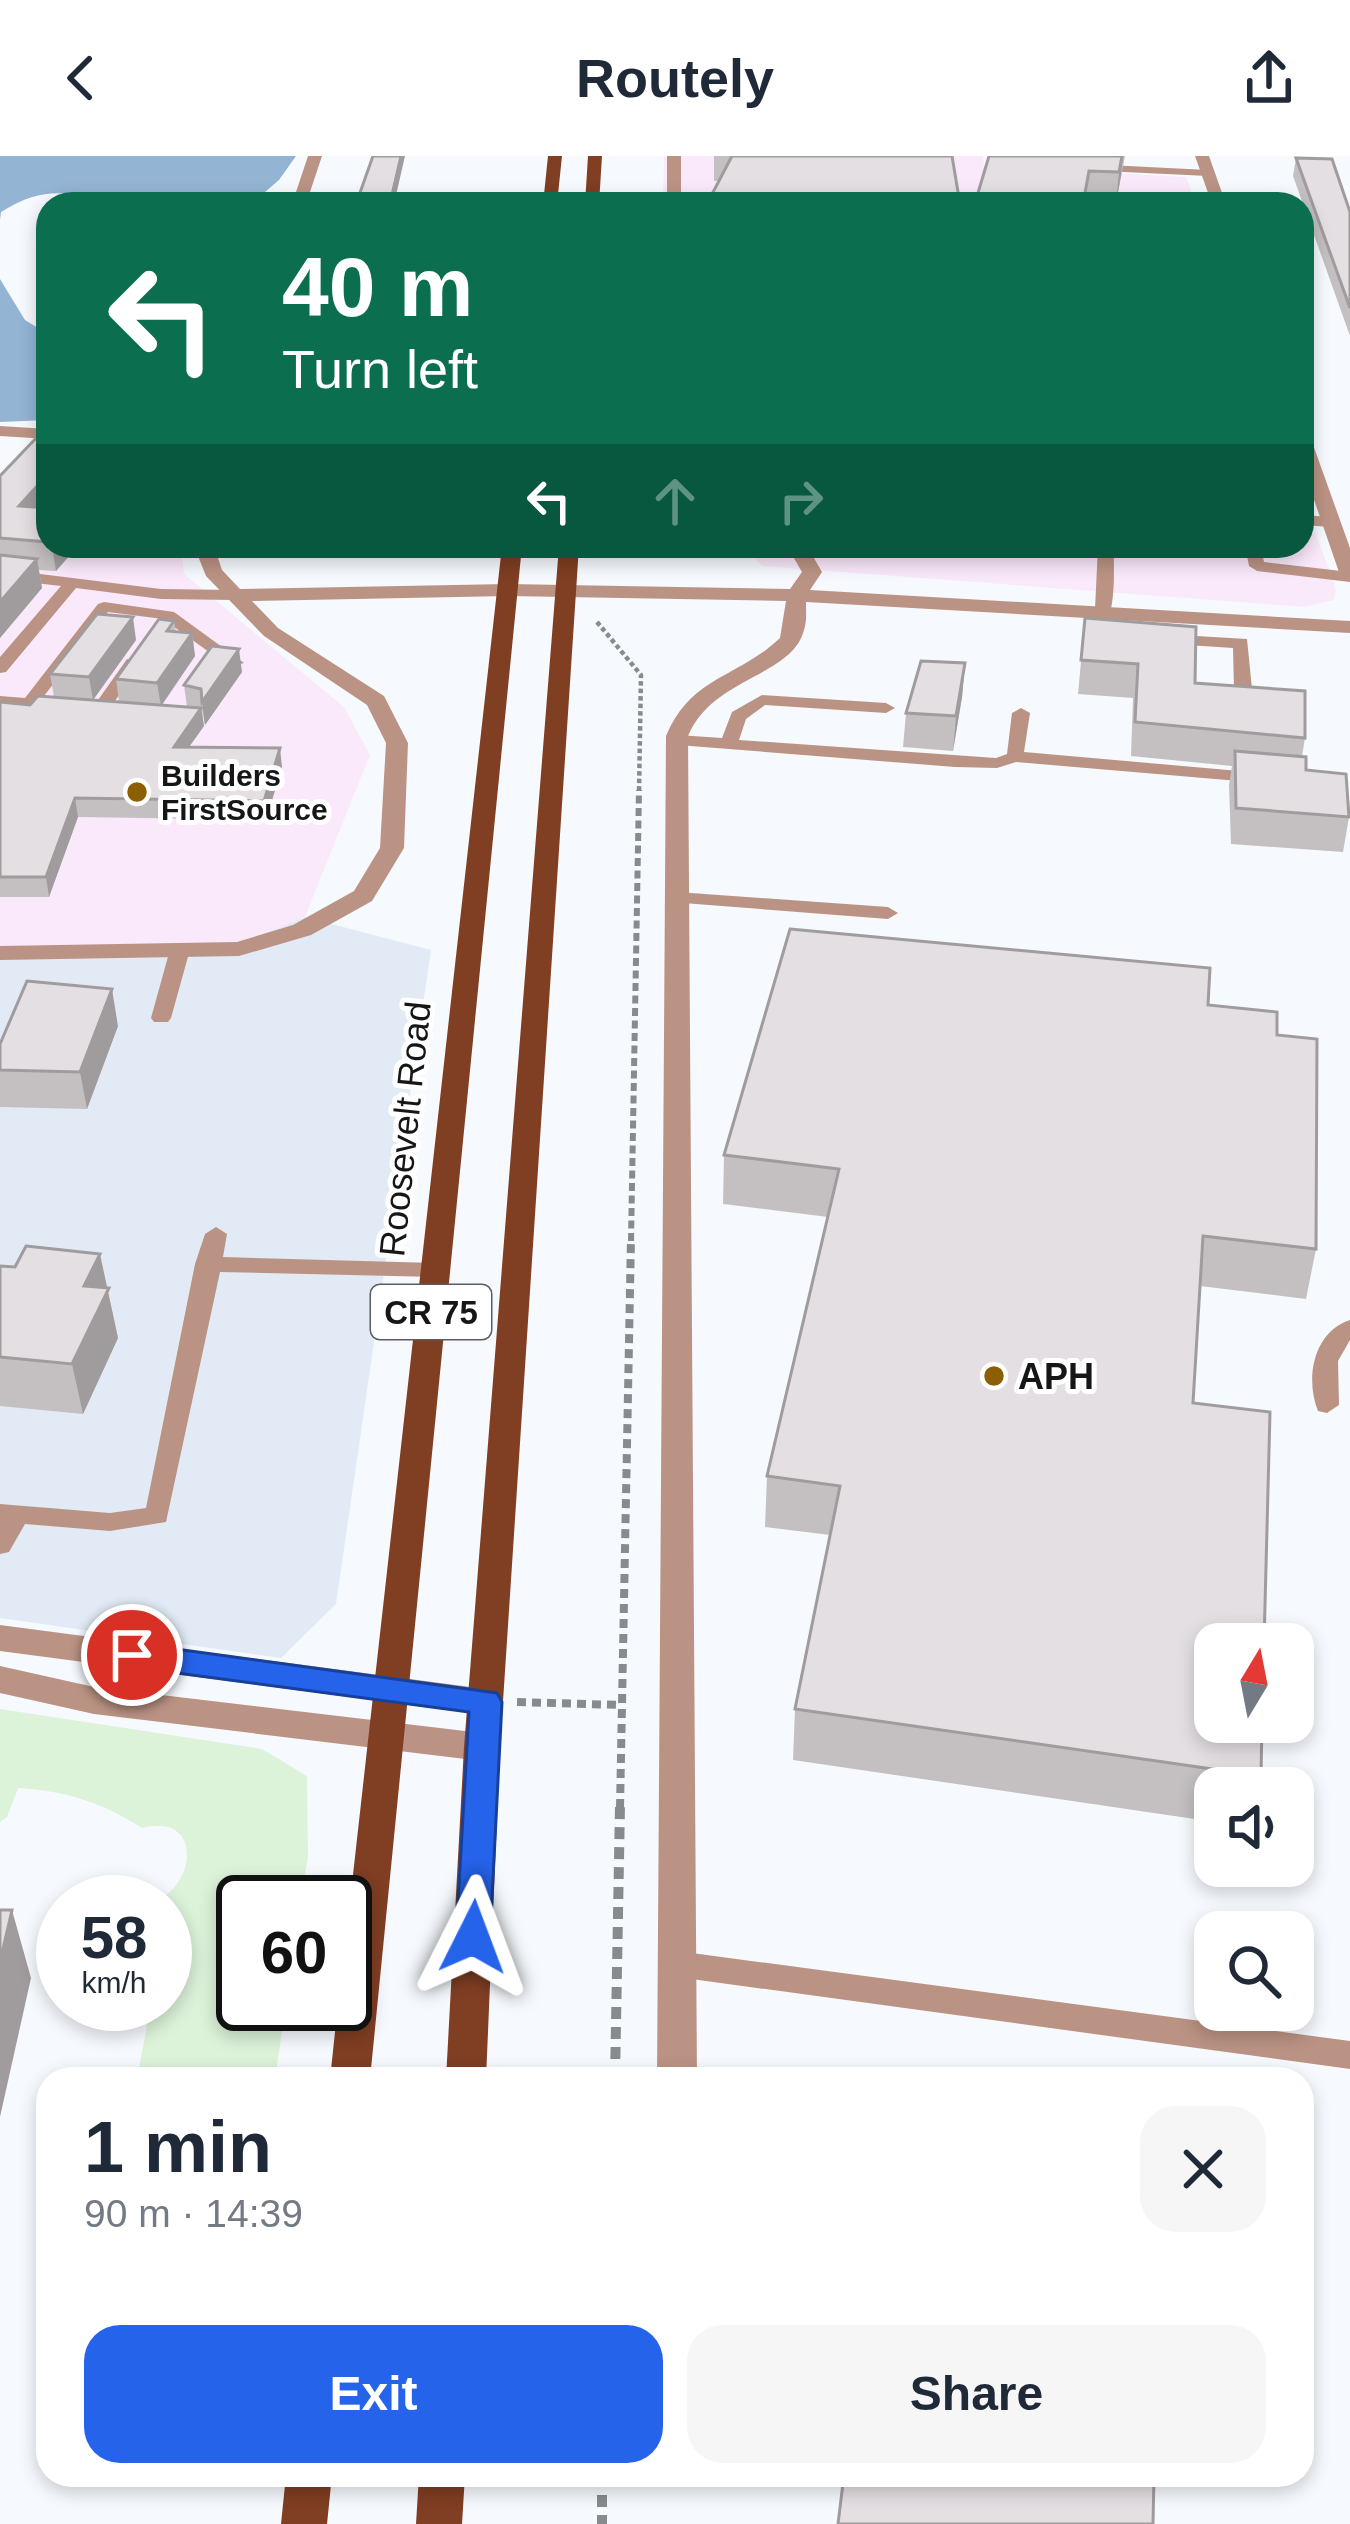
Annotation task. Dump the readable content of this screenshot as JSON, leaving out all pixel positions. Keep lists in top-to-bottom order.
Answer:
{
  "streets": {
    "main road": ["Roosevelt Road", "CR 75"]
  },
  "places": ["Builders FirstSource", "APH"],
  "north": "top",
  "page": {
    "header": "Routely",
    "turn": ["40 m", "Turn left"],
    "speed": "58 km/h",
    "limit": "60",
    "heading": ["1 min", "90 m · 14:39"],
    "buttons": ["Exit", "Share"]
  }
}
